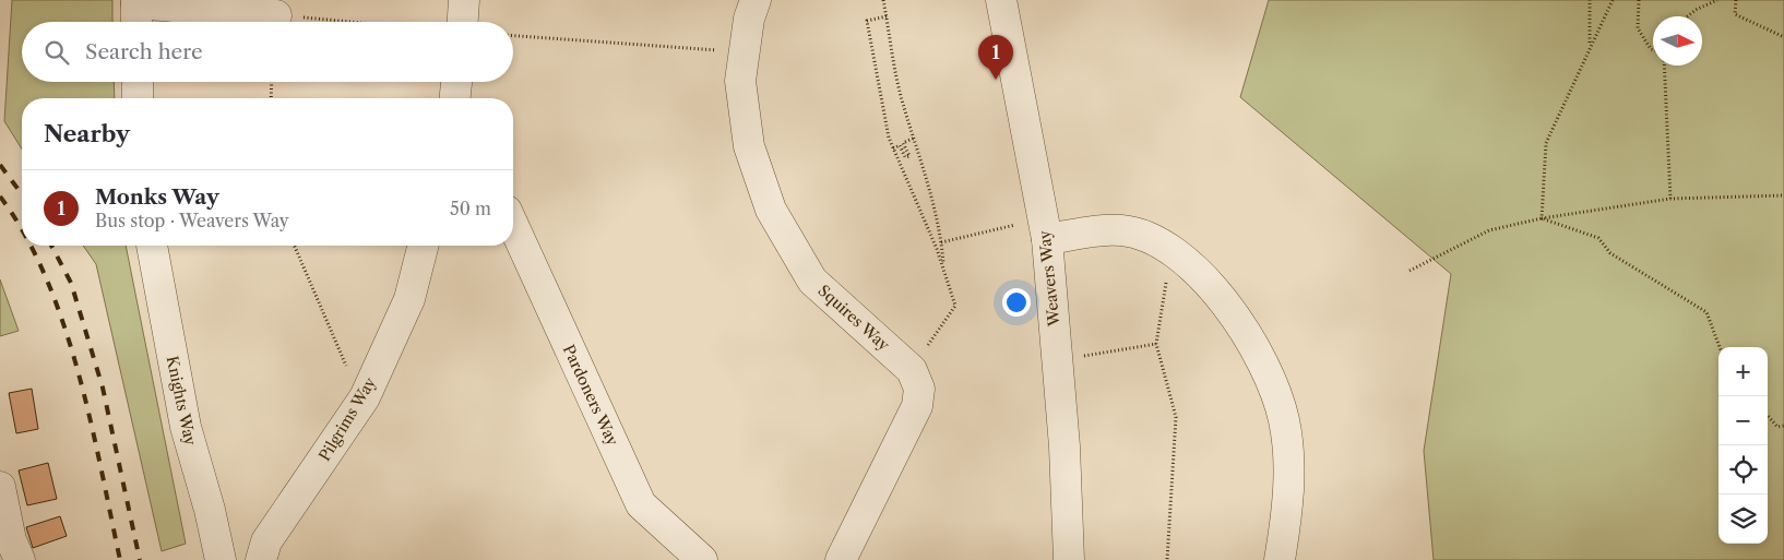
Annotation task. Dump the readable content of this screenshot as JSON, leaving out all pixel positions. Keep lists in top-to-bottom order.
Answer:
{
  "streets": {
    "street": [
      "Weavers Way",
      "Squires Way",
      "Pardoners Way",
      "Knights Way",
      "Pilgrims Way"
    ]
  },
  "north": "right",
  "page": {
    "search": "Search here",
    "pins": "1",
    "heading": "Nearby",
    "list": [
      {
        "mark": "1",
        "name": "Monks Way",
        "note": "Bus stop · Weavers Way",
        "value": "50 m"
      }
    ],
    "map_buttons": ["+", "−"]
  }
}
